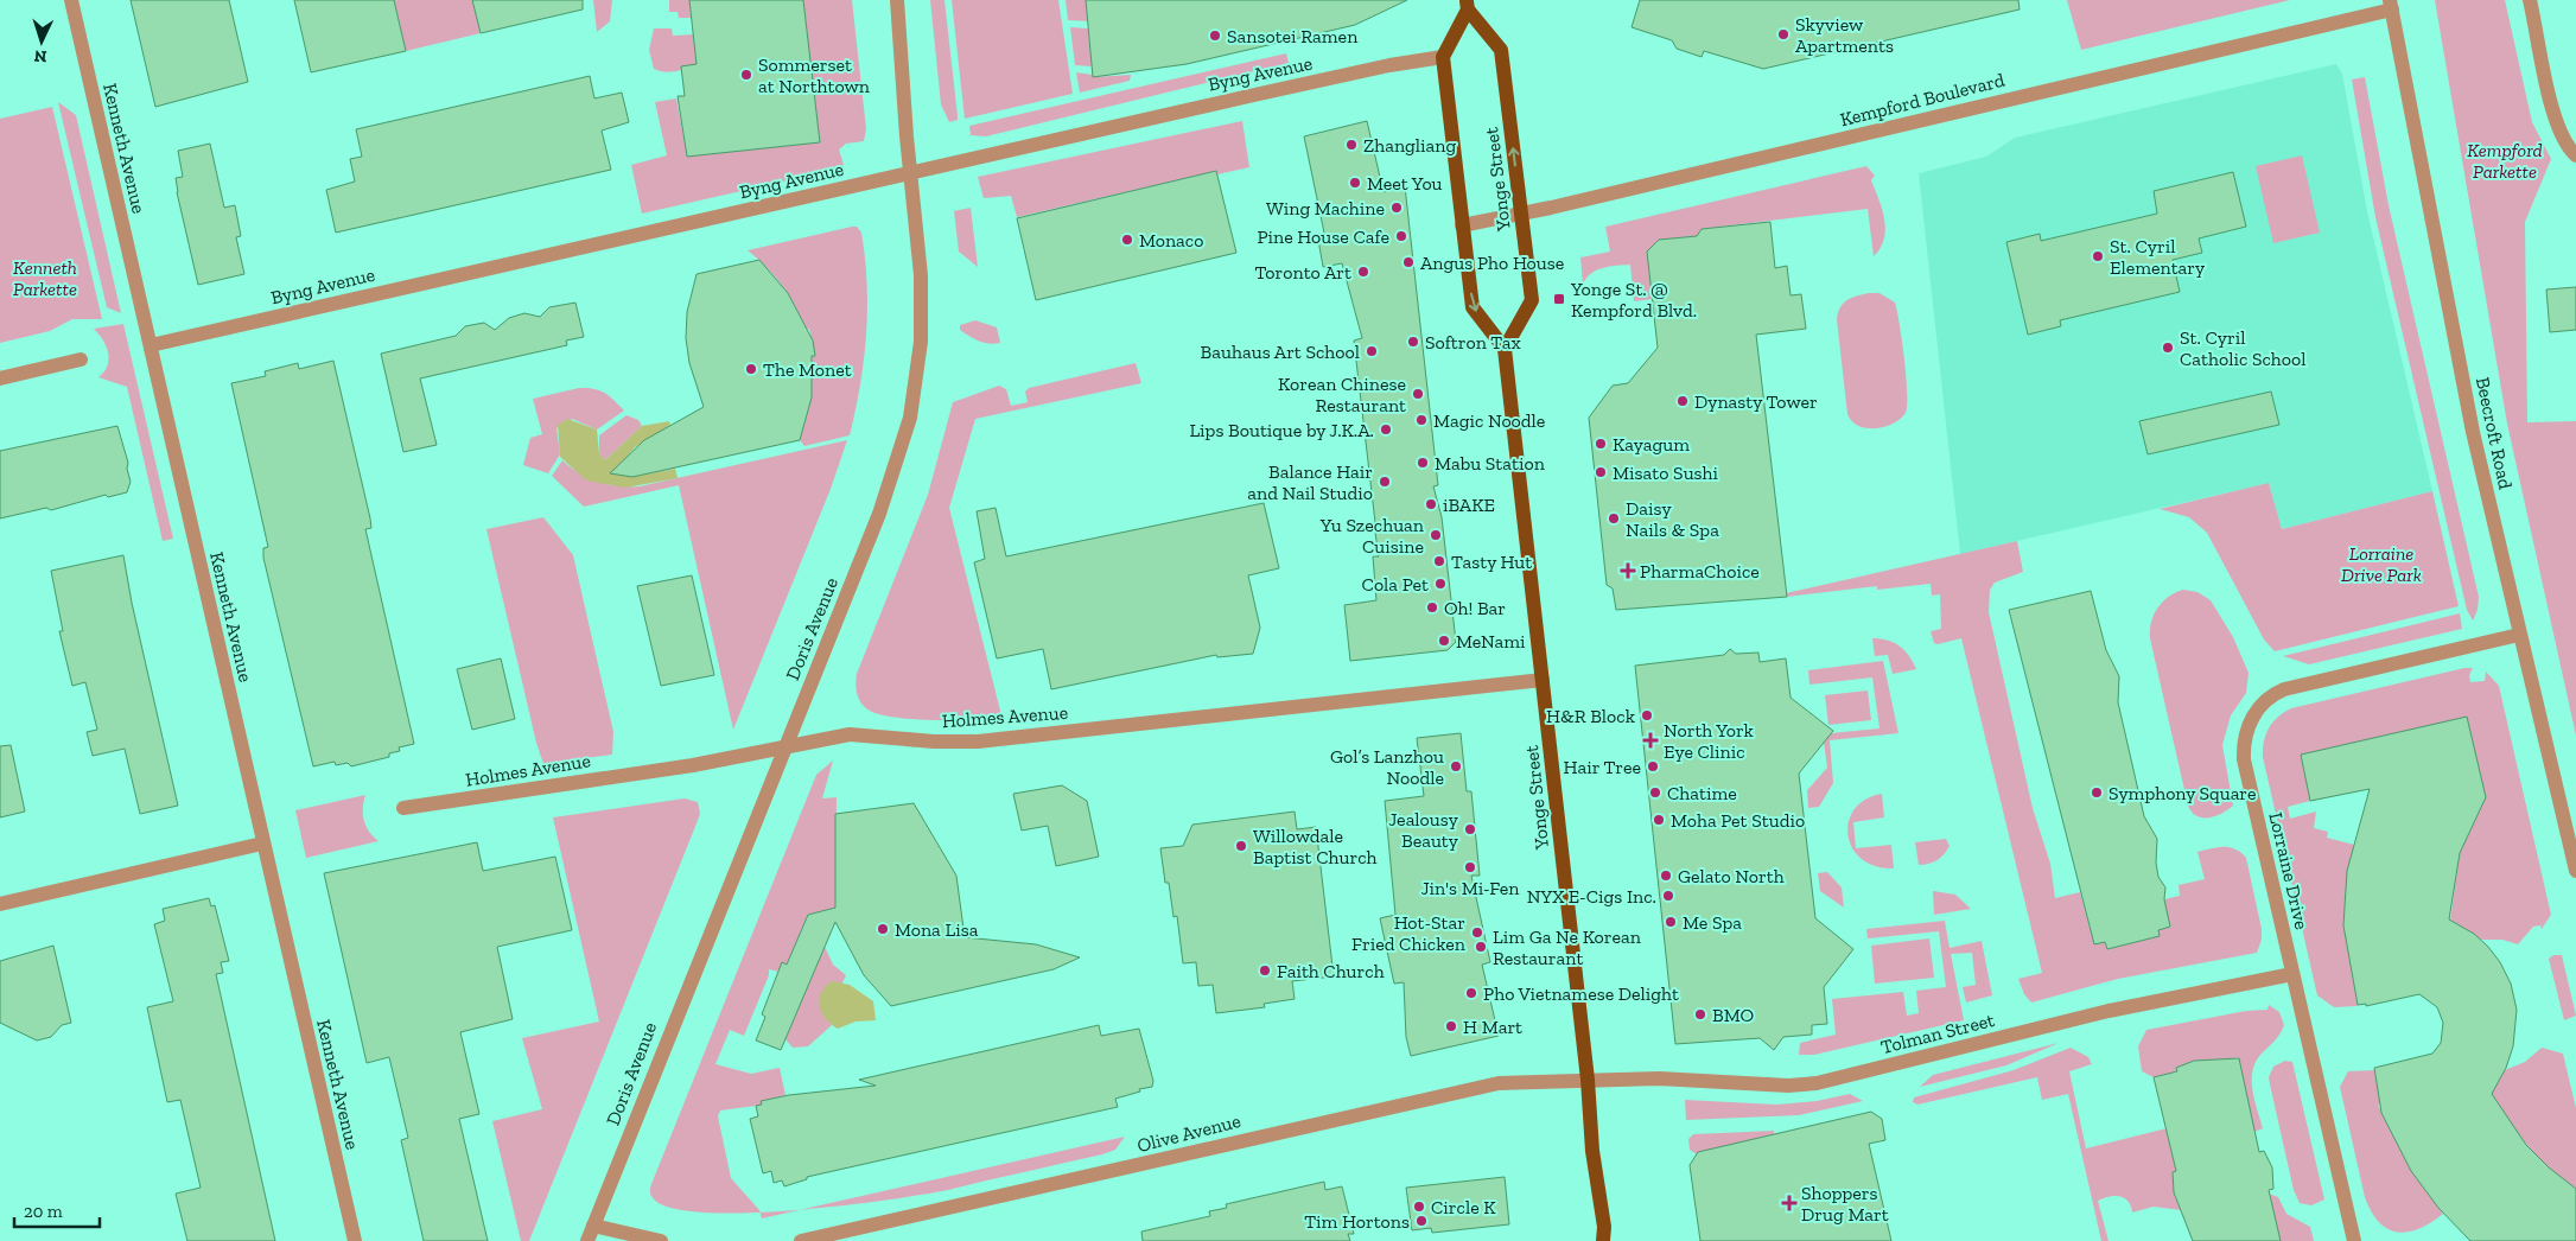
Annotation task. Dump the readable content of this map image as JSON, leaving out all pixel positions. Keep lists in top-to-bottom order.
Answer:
{
  "streets": {
    "main road": ["Yonge Street"],
    "street": [
      "Byng Avenue",
      "Kempford Boulevard",
      "Kenneth Avenue",
      "Beecroft Road",
      "Doris Avenue",
      "Holmes Avenue",
      "Lorraine Drive",
      "Tolman Street",
      "Olive Avenue"
    ]
  },
  "crossings": [
    ["Byng Avenue", "Kenneth Avenue"],
    ["Byng Avenue", "Yonge Street"],
    ["Byng Avenue", "Doris Avenue"],
    ["Kempford Boulevard", "Yonge Street"],
    ["Kempford Boulevard", "Beecroft Road"],
    ["Yonge Street", "Holmes Avenue"],
    ["Yonge Street", "Tolman Street"],
    ["Yonge Street", "Olive Avenue"],
    ["Beecroft Road", "Lorraine Drive"],
    ["Doris Avenue", "Holmes Avenue"],
    ["Lorraine Drive", "Tolman Street"],
    ["Tolman Street", "Olive Avenue"]
  ],
  "parks": ["Kempford Parkette", "Kenneth Parkette", "Lorraine Drive Park"],
  "places": {
    "other": [
      "Skyview Apartments",
      "Sansotei Ramen",
      "Sommerset at Northtown",
      "Zhangliang",
      "Meet You",
      "Wing Machine",
      "Pine House Cafe",
      "Monaco",
      "St. Cyril Elementary",
      "Angus Pho House",
      "Toronto Art",
      "Softron Tax",
      "St. Cyril Catholic School",
      "Bauhaus Art School",
      "The Monet",
      "Korean Chinese Restaurant",
      "Dynasty Tower",
      "Magic Noodle",
      "Lips Boutique by J.K.A.",
      "Kayagum",
      "Mabu Station",
      "Misato Sushi",
      "Balance Hair and Nail Studio",
      "iBAKE",
      "Daisy Nails & Spa",
      "Yu Szechuan Cuisine",
      "Tasty Hut",
      "Cola Pet",
      "Oh! Bar",
      "MeNami",
      "H&R Block",
      "Gol’s Lanzhou Noodle",
      "Hair Tree",
      "Chatime",
      "Symphony Square",
      "Moha Pet Studio",
      "Jealousy Beauty",
      "Willowdale Baptist Church",
      "Jin's Mi-Fen",
      "Gelato North",
      "NYX E-Cigs Inc.",
      "Me Spa",
      "Mona Lisa",
      "Hot-Star Fried Chicken",
      "Lim Ga Ne Korean Restaurant",
      "Faith Church",
      "Pho Vietnamese Delight",
      "BMO",
      "H Mart",
      "Circle K",
      "Tim Hortons"
    ],
    "transit": ["Yonge St. @ Kempford Blvd."],
    "health": ["PharmaChoice", "North York Eye Clinic", "Shoppers Drug Mart"]
  },
  "scale_bar": "20 m",
  "north": "bottom"
}
